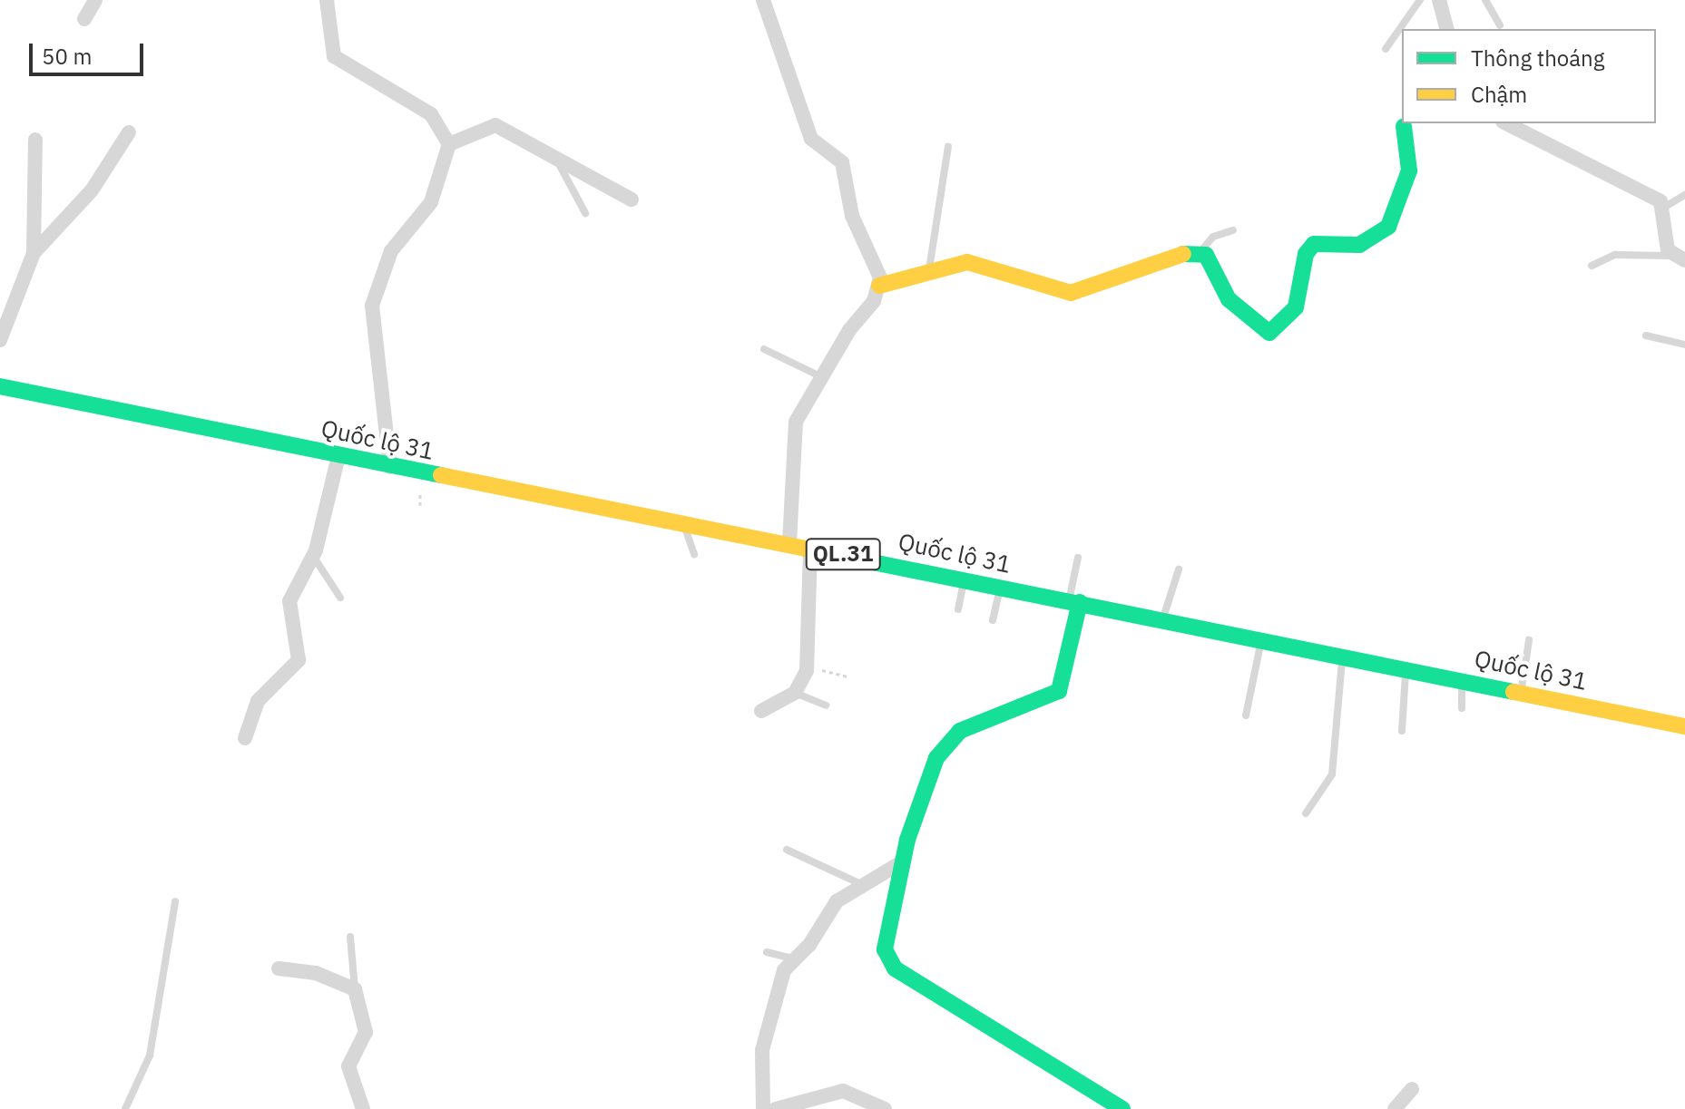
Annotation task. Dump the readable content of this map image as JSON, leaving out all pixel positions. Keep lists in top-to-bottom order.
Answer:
{
  "streets": {
    "main road": ["Quốc lộ 31", "QL.31"]
  },
  "legend": ["Thông thoáng", "Chậm"],
  "scale_bar": "50 m"
}
